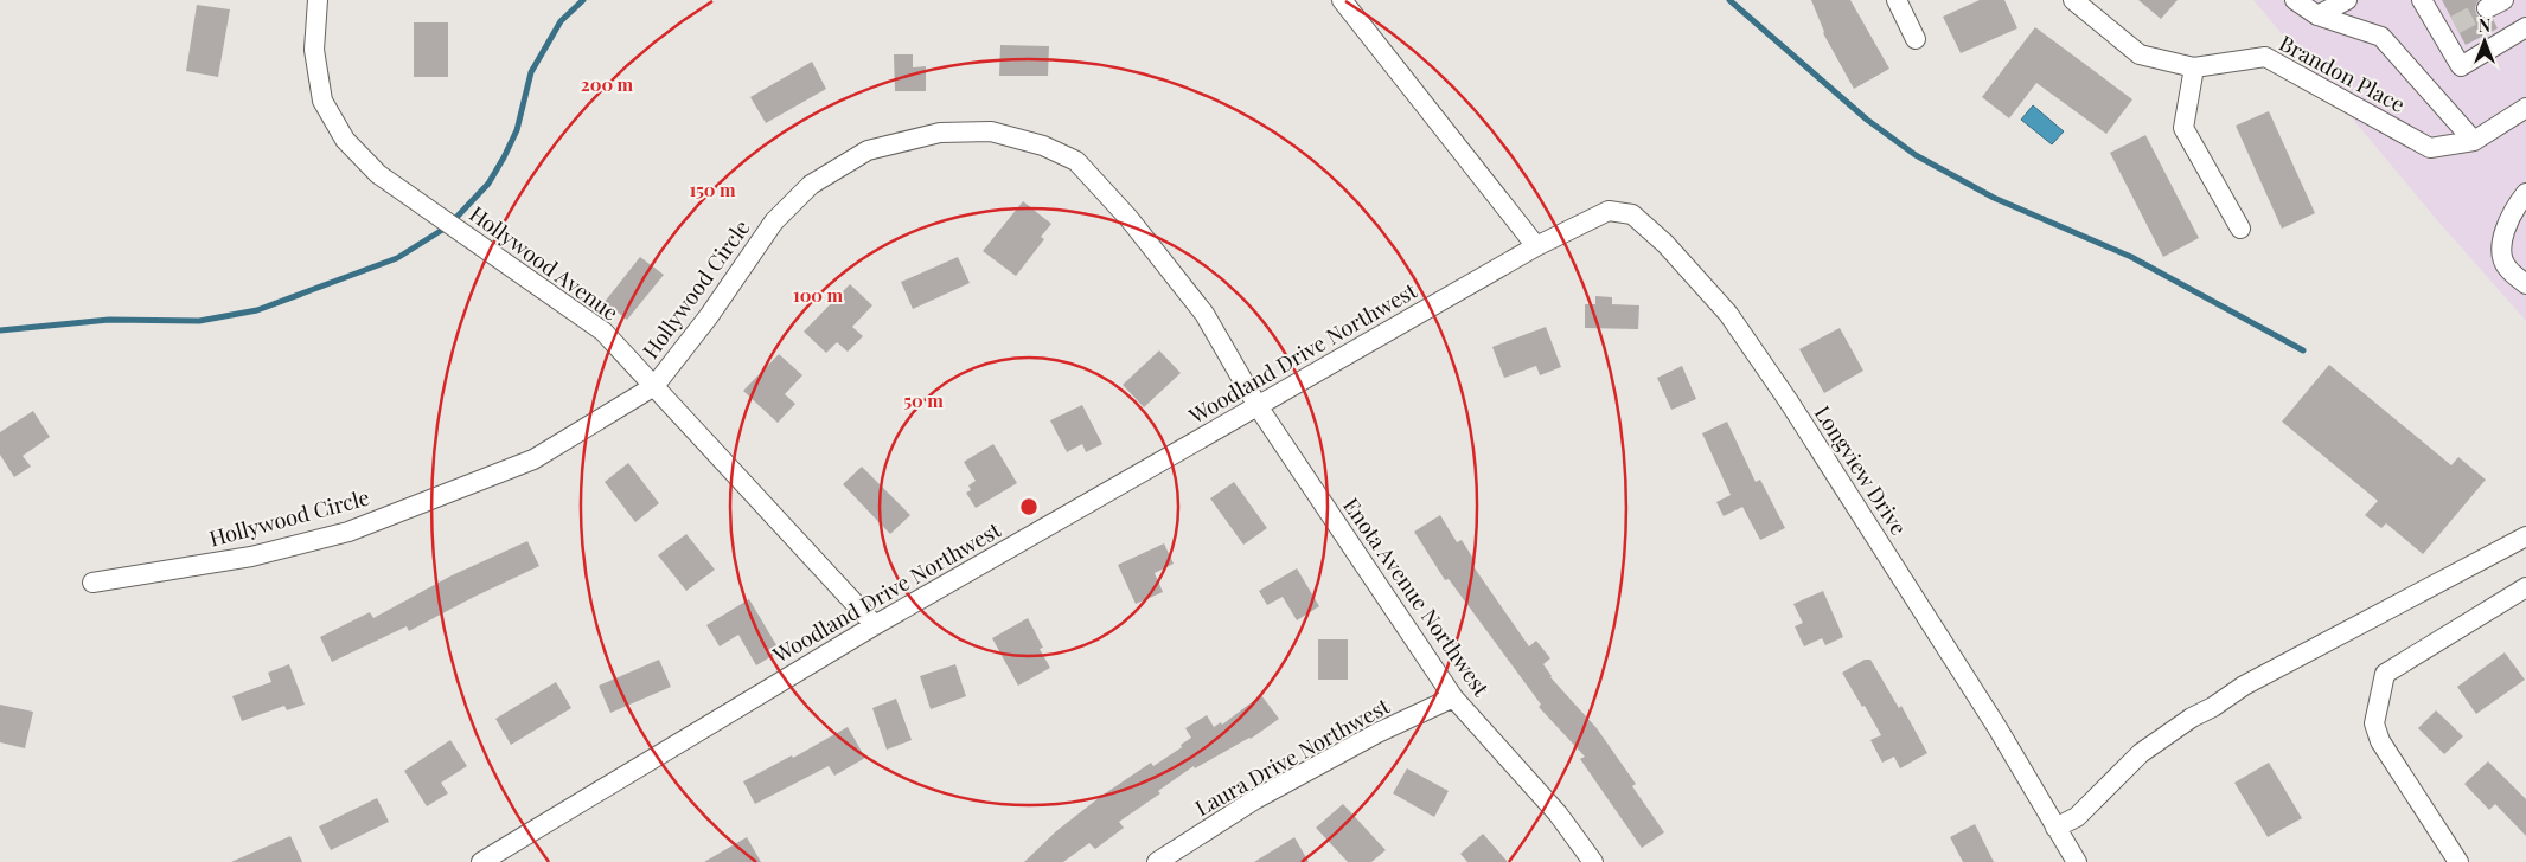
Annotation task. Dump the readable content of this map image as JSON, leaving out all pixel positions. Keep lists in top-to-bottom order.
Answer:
{
  "streets": {
    "street": [
      "Brandon Place",
      "Hollywood Avenue",
      "Hollywood Circle",
      "Woodland Drive Northwest",
      "Longview Drive",
      "Enota Avenue Northwest",
      "Laura Drive Northwest"
    ]
  },
  "crossings": [
    ["Hollywood Avenue", "Hollywood Circle"],
    ["Hollywood Avenue", "Woodland Drive Northwest"],
    ["Hollywood Circle", "Woodland Drive Northwest"],
    ["Hollywood Circle", "Enota Avenue Northwest"],
    ["Woodland Drive Northwest", "Longview Drive"],
    ["Woodland Drive Northwest", "Enota Avenue Northwest"],
    ["Enota Avenue Northwest", "Laura Drive Northwest"]
  ],
  "north": "top",
  "rings": [
    "200 m",
    "150 m",
    "100 m",
    "50 m"
  ]
}
